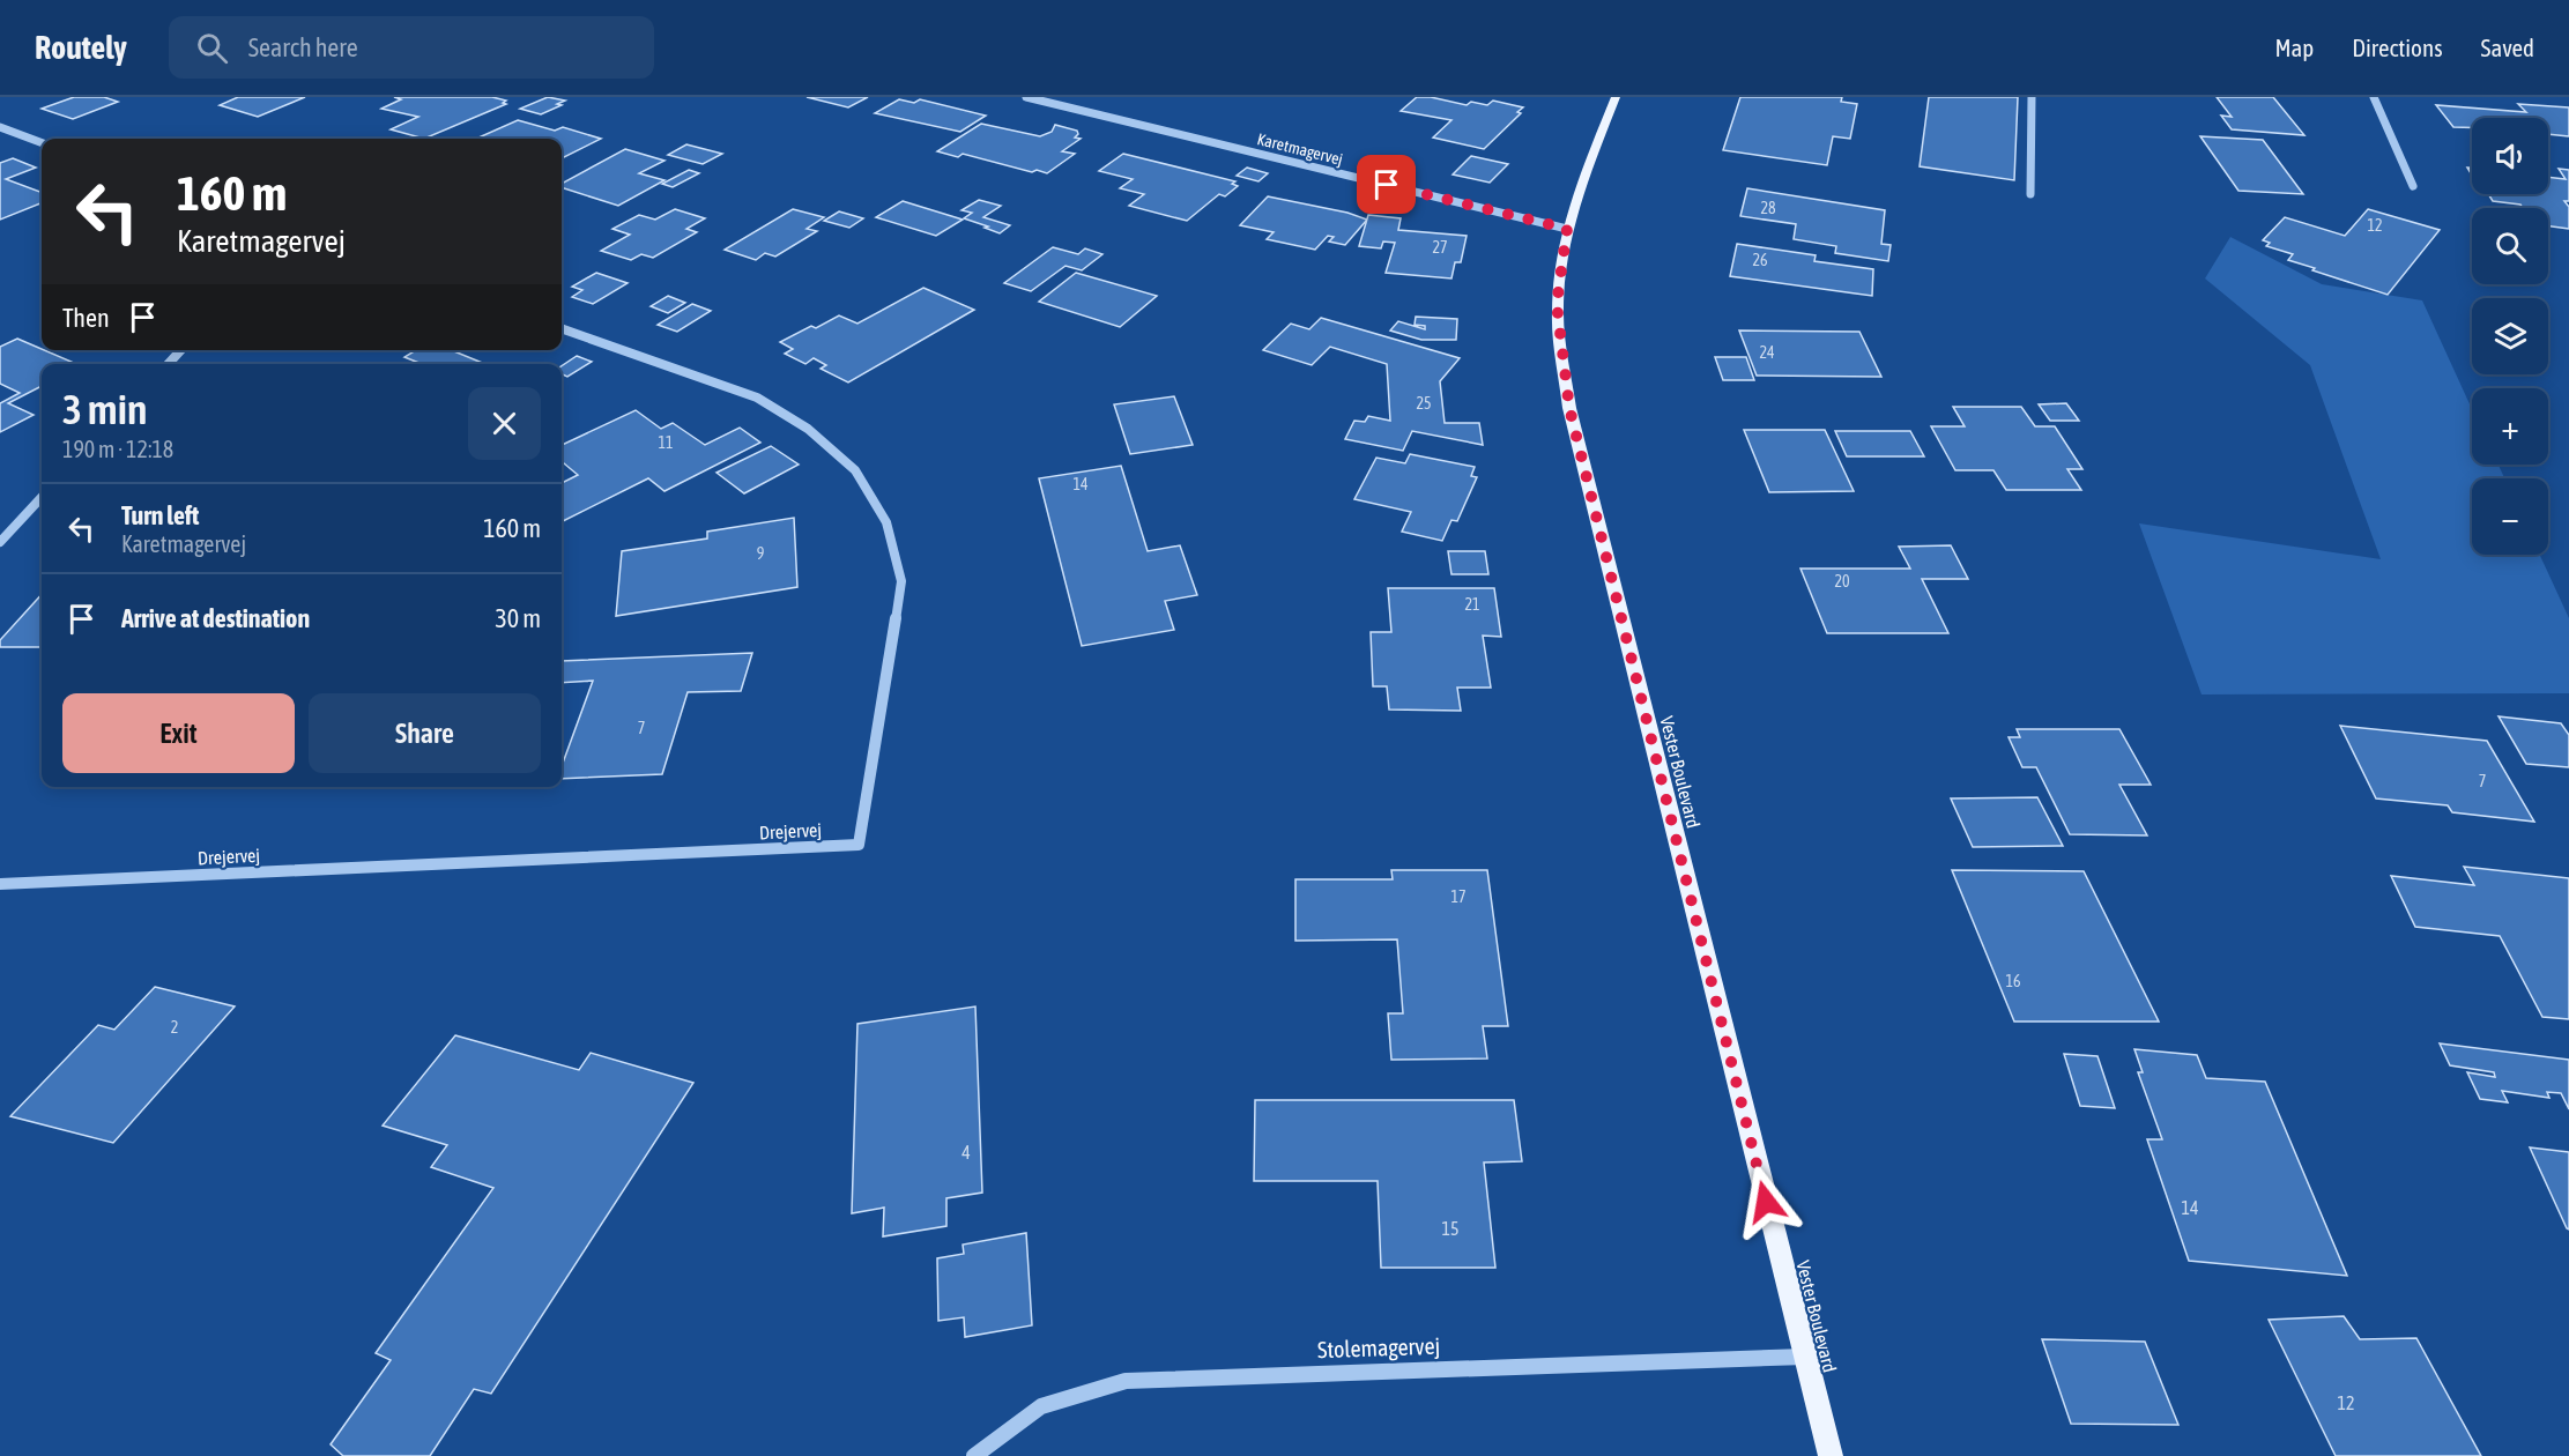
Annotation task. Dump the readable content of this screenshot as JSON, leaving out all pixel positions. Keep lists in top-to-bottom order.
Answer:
{
  "streets": {
    "main road": ["Vester Boulevard"],
    "street": ["Karetmagervej", "Drejervej", "Stolemagervej"]
  },
  "crossings": [
    ["Karetmagervej", "Vester Boulevard"],
    ["Vester Boulevard", "Stolemagervej"]
  ],
  "house_numbers": [
    "28",
    "12",
    "27",
    "26",
    "24",
    "25",
    "11",
    "14",
    "9",
    "20",
    "21",
    "7",
    "7",
    "17",
    "16",
    "2",
    "4",
    "14",
    "15",
    "12"
  ],
  "page": {
    "header": "Routely",
    "search": "Search here",
    "nav": ["Map", "Directions", "Saved"],
    "map_buttons": ["+", "−"],
    "turn": ["160 m", "Karetmagervej"],
    "then": "Then",
    "heading": ["3 min", "190 m · 12:18"],
    "list": [
      {
        "name": "Turn left",
        "note": "Karetmagervej",
        "value": "160 m"
      },
      {
        "name": "Arrive at destination",
        "value": "30 m"
      }
    ],
    "buttons": ["Exit", "Share"]
  }
}
